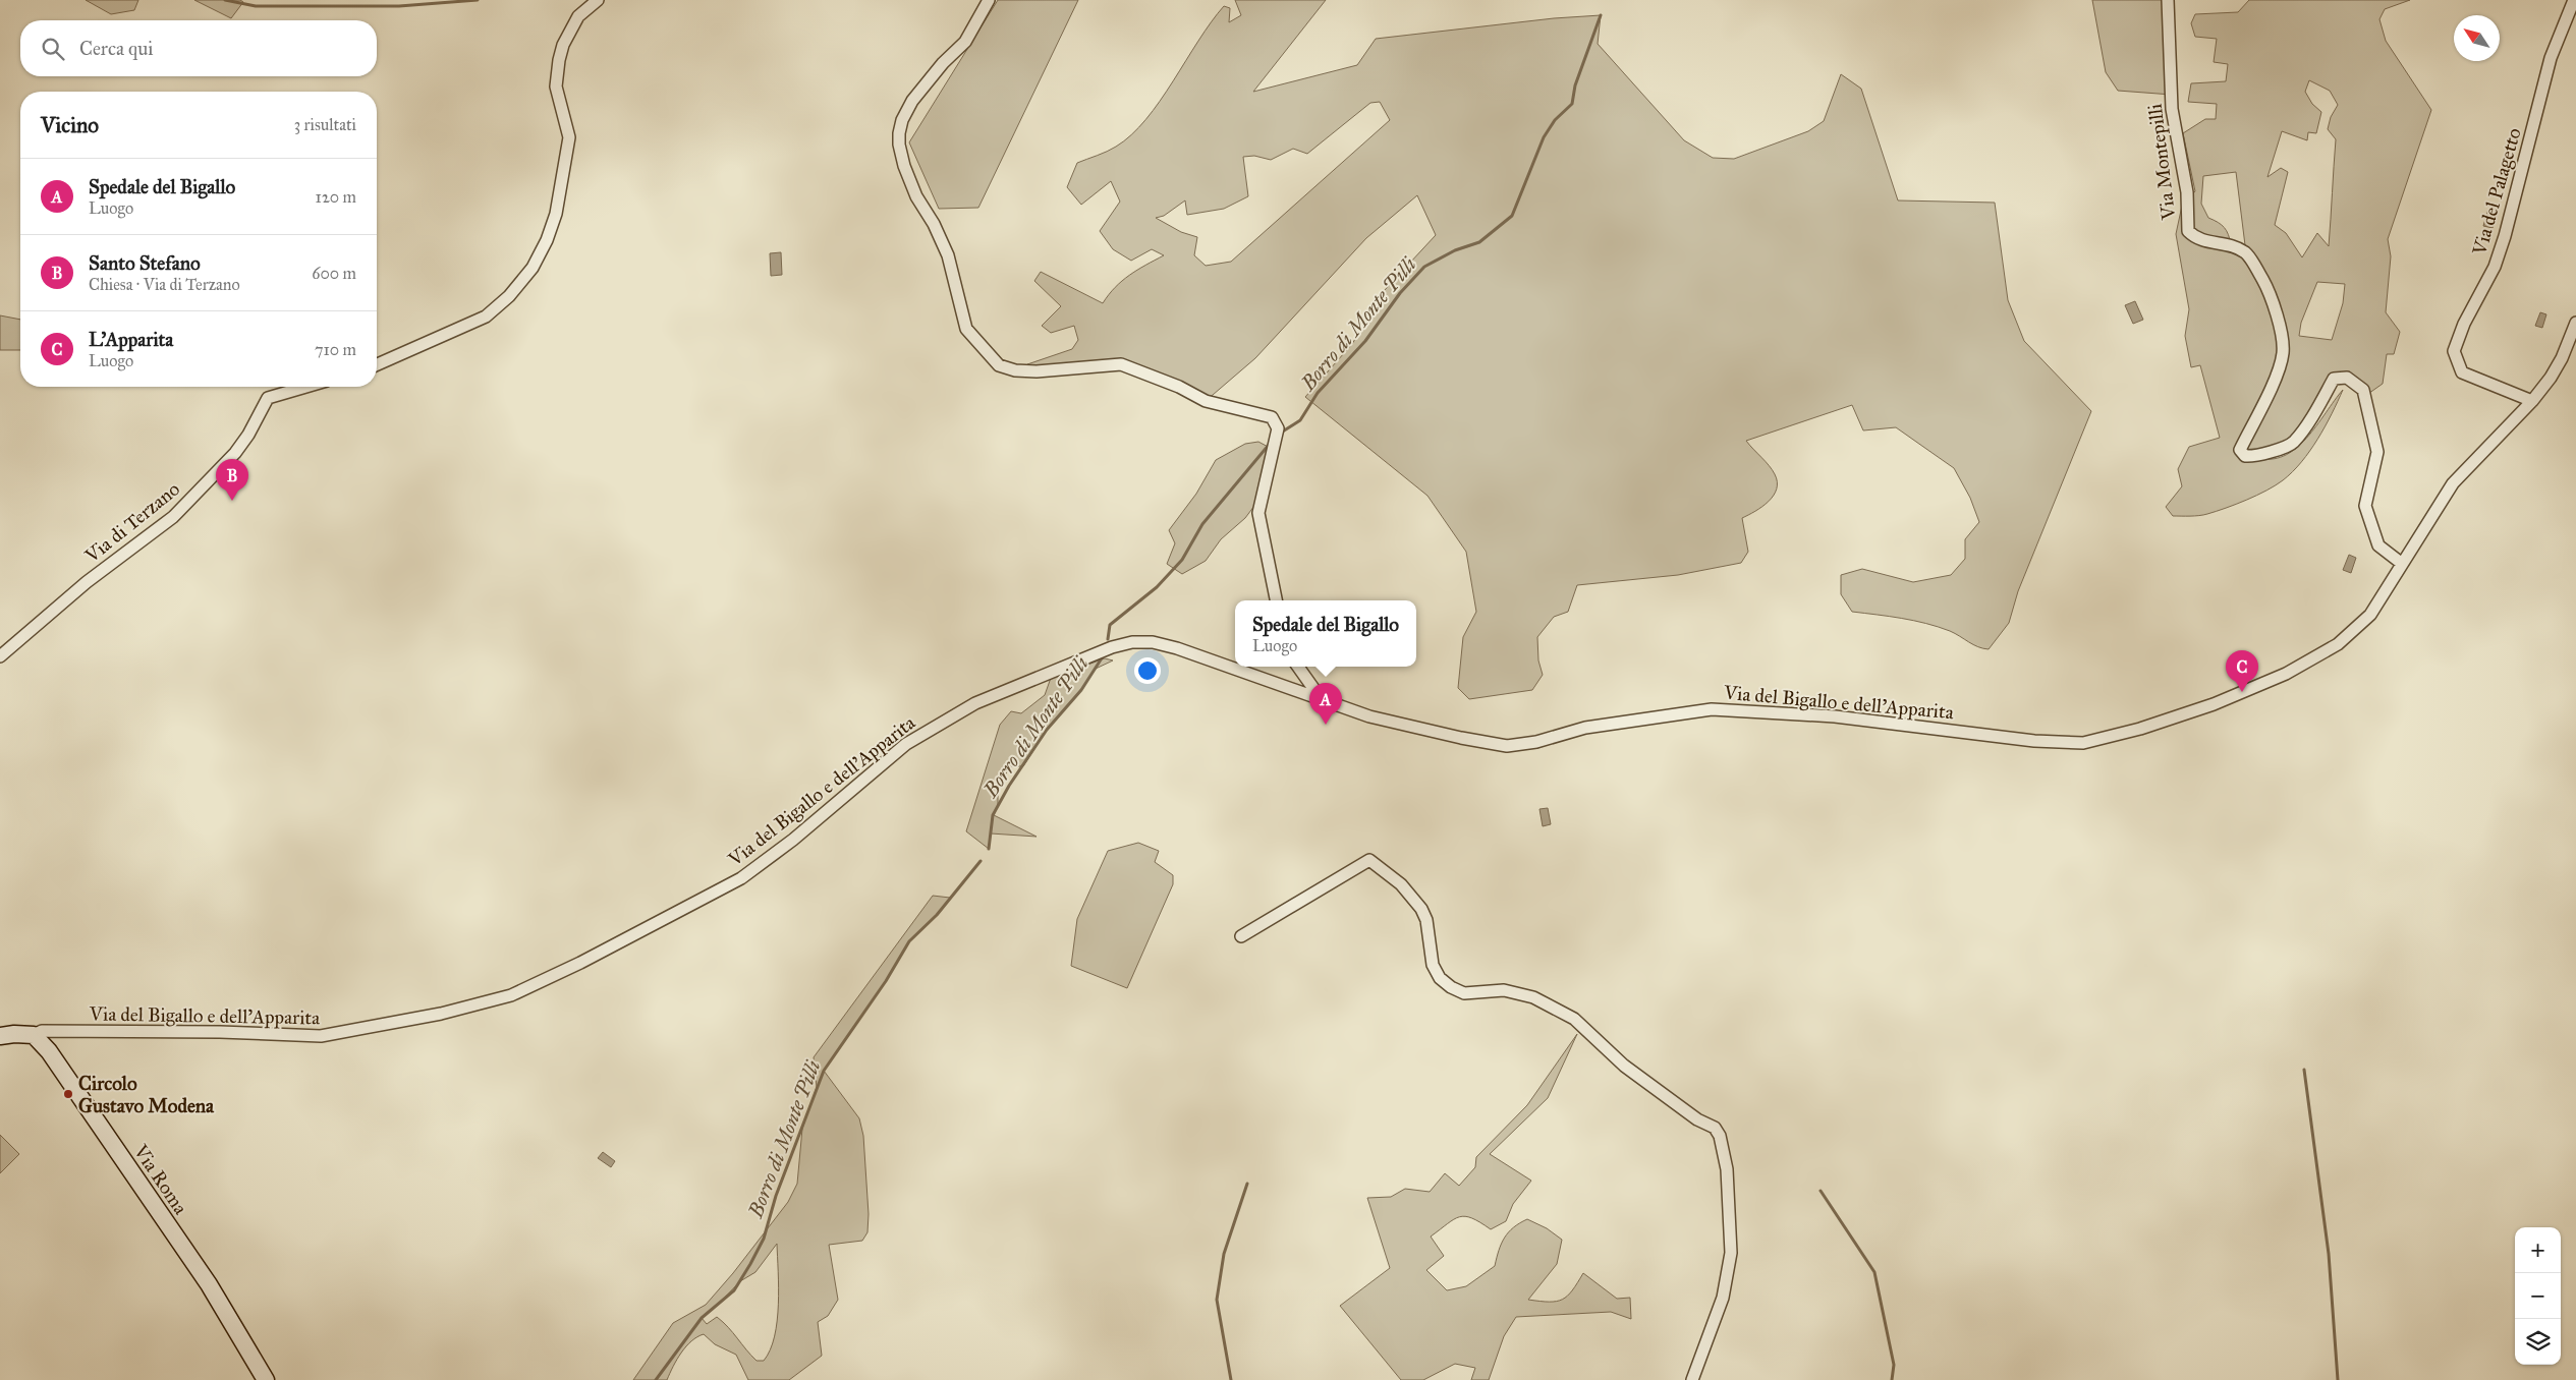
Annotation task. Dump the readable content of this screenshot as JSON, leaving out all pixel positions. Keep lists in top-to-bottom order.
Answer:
{
  "streets": {
    "main road": ["Via Roma"],
    "street": [
      "Via Montepilli",
      "Via del Palagetto",
      "Via di Terzano",
      "Via del Bigallo e dell'Apparita"
    ]
  },
  "crossings": [
    ["Via Montepilli", "Via del Bigallo e dell'Apparita"],
    ["Via del Palagetto", "Via del Bigallo e dell'Apparita"],
    ["Via del Bigallo e dell'Apparita", "Via Roma"]
  ],
  "water": ["Borro di Monte Pilli"],
  "places": ["Circolo Gustavo Modena"],
  "north": "top left",
  "page": {
    "search": "Cerca qui",
    "heading": ["Vicino", "3 risultati"],
    "list": [
      {
        "mark": "A",
        "name": "Spedale del Bigallo",
        "note": "Luogo",
        "value": "120 m"
      },
      {
        "mark": "B",
        "name": "Santo Stefano",
        "note": "Chiesa · Via di Terzano",
        "value": "600 m"
      },
      {
        "mark": "C",
        "name": "L'Apparita",
        "note": "Luogo",
        "value": "710 m"
      }
    ],
    "pins": ["B", "C", "A"],
    "popup": ["Spedale del Bigallo", "Luogo"],
    "map_buttons": ["+", "−"]
  }
}
